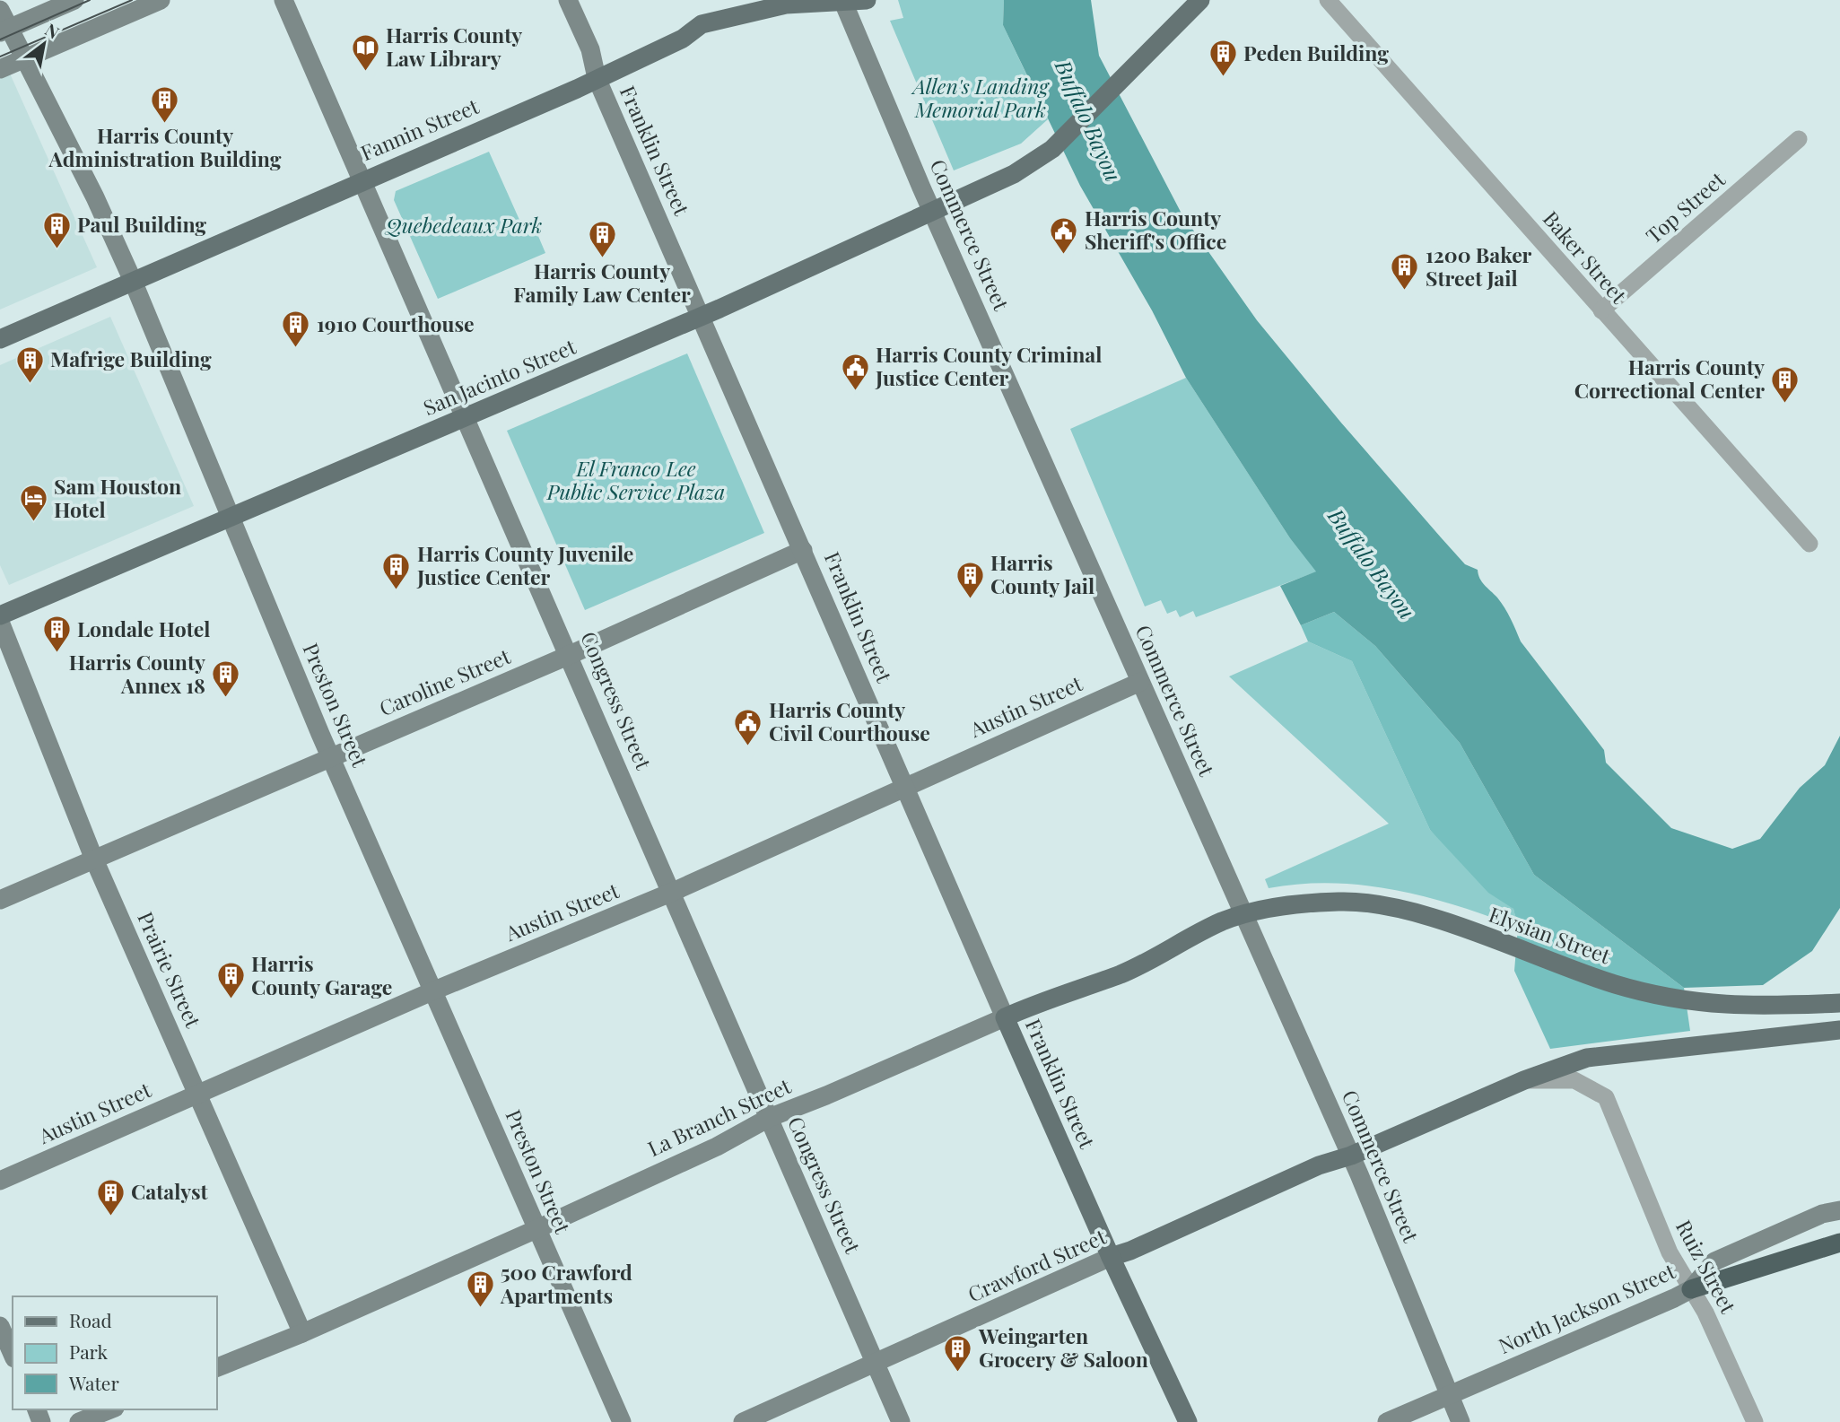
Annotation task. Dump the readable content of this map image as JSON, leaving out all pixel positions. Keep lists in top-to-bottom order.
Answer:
{
  "streets": {
    "main road": [
      "Fannin Street",
      "Franklin Street",
      "San Jacinto Street",
      "Elysian Street",
      "La Branch Street",
      "Crawford Street"
    ],
    "street": [
      "Top Street",
      "Commerce Street",
      "Baker Street",
      "Caroline Street",
      "Congress Street",
      "Preston Street",
      "Austin Street",
      "Prairie Street",
      "Ruiz Street",
      "North Jackson Street"
    ]
  },
  "crossings": [
    ["Fannin Street", "Franklin Street"],
    ["Fannin Street", "Commerce Street"],
    ["Fannin Street", "Congress Street"],
    ["Fannin Street", "Preston Street"],
    ["Franklin Street", "San Jacinto Street"],
    ["Franklin Street", "Caroline Street"],
    ["Franklin Street", "Austin Street"],
    ["Franklin Street", "La Branch Street"],
    ["Franklin Street", "Crawford Street"],
    ["Top Street", "Baker Street"],
    ["Commerce Street", "San Jacinto Street"],
    ["Commerce Street", "Austin Street"],
    ["Commerce Street", "Elysian Street"],
    ["Commerce Street", "La Branch Street"],
    ["Commerce Street", "Crawford Street"],
    ["Commerce Street", "North Jackson Street"],
    ["San Jacinto Street", "Congress Street"],
    ["San Jacinto Street", "Preston Street"],
    ["Caroline Street", "Congress Street"],
    ["Caroline Street", "Preston Street"],
    ["Caroline Street", "Prairie Street"],
    ["Congress Street", "Austin Street"],
    ["Congress Street", "La Branch Street"],
    ["Congress Street", "Crawford Street"],
    ["Preston Street", "Austin Street"],
    ["Preston Street", "La Branch Street"],
    ["Austin Street", "Prairie Street"],
    ["Elysian Street", "La Branch Street"],
    ["Prairie Street", "La Branch Street"],
    ["Ruiz Street", "North Jackson Street"]
  ],
  "water": ["Buffalo Bayou"],
  "parks": ["Allen's Landing Memorial Park", "Quebedeaux Park", "El Franco Lee Public Service Plaza"],
  "places": {
    "library": ["Harris County Law Library"],
    "building": [
      "Peden Building",
      "Harris County Administration Building",
      "Paul Building",
      "Harris County Family Law Center",
      "1200 Baker Street Jail",
      "1910 Courthouse",
      "Mafrige Building",
      "Harris County Correctional Center",
      "Harris County Juvenile Justice Center",
      "Harris County Jail",
      "Londale Hotel",
      "Harris County Annex 18",
      "Harris County Garage",
      "Catalyst",
      "500 Crawford Apartments",
      "Weingarten Grocery & Saloon"
    ],
    "public building": ["Harris County Sheriff's Office", "Harris County Criminal Justice Center", "Harris County Civil Courthouse"],
    "hotel": ["Sam Houston Hotel"]
  },
  "legend": ["Road", "Park", "Water"],
  "north": "top right"
}
